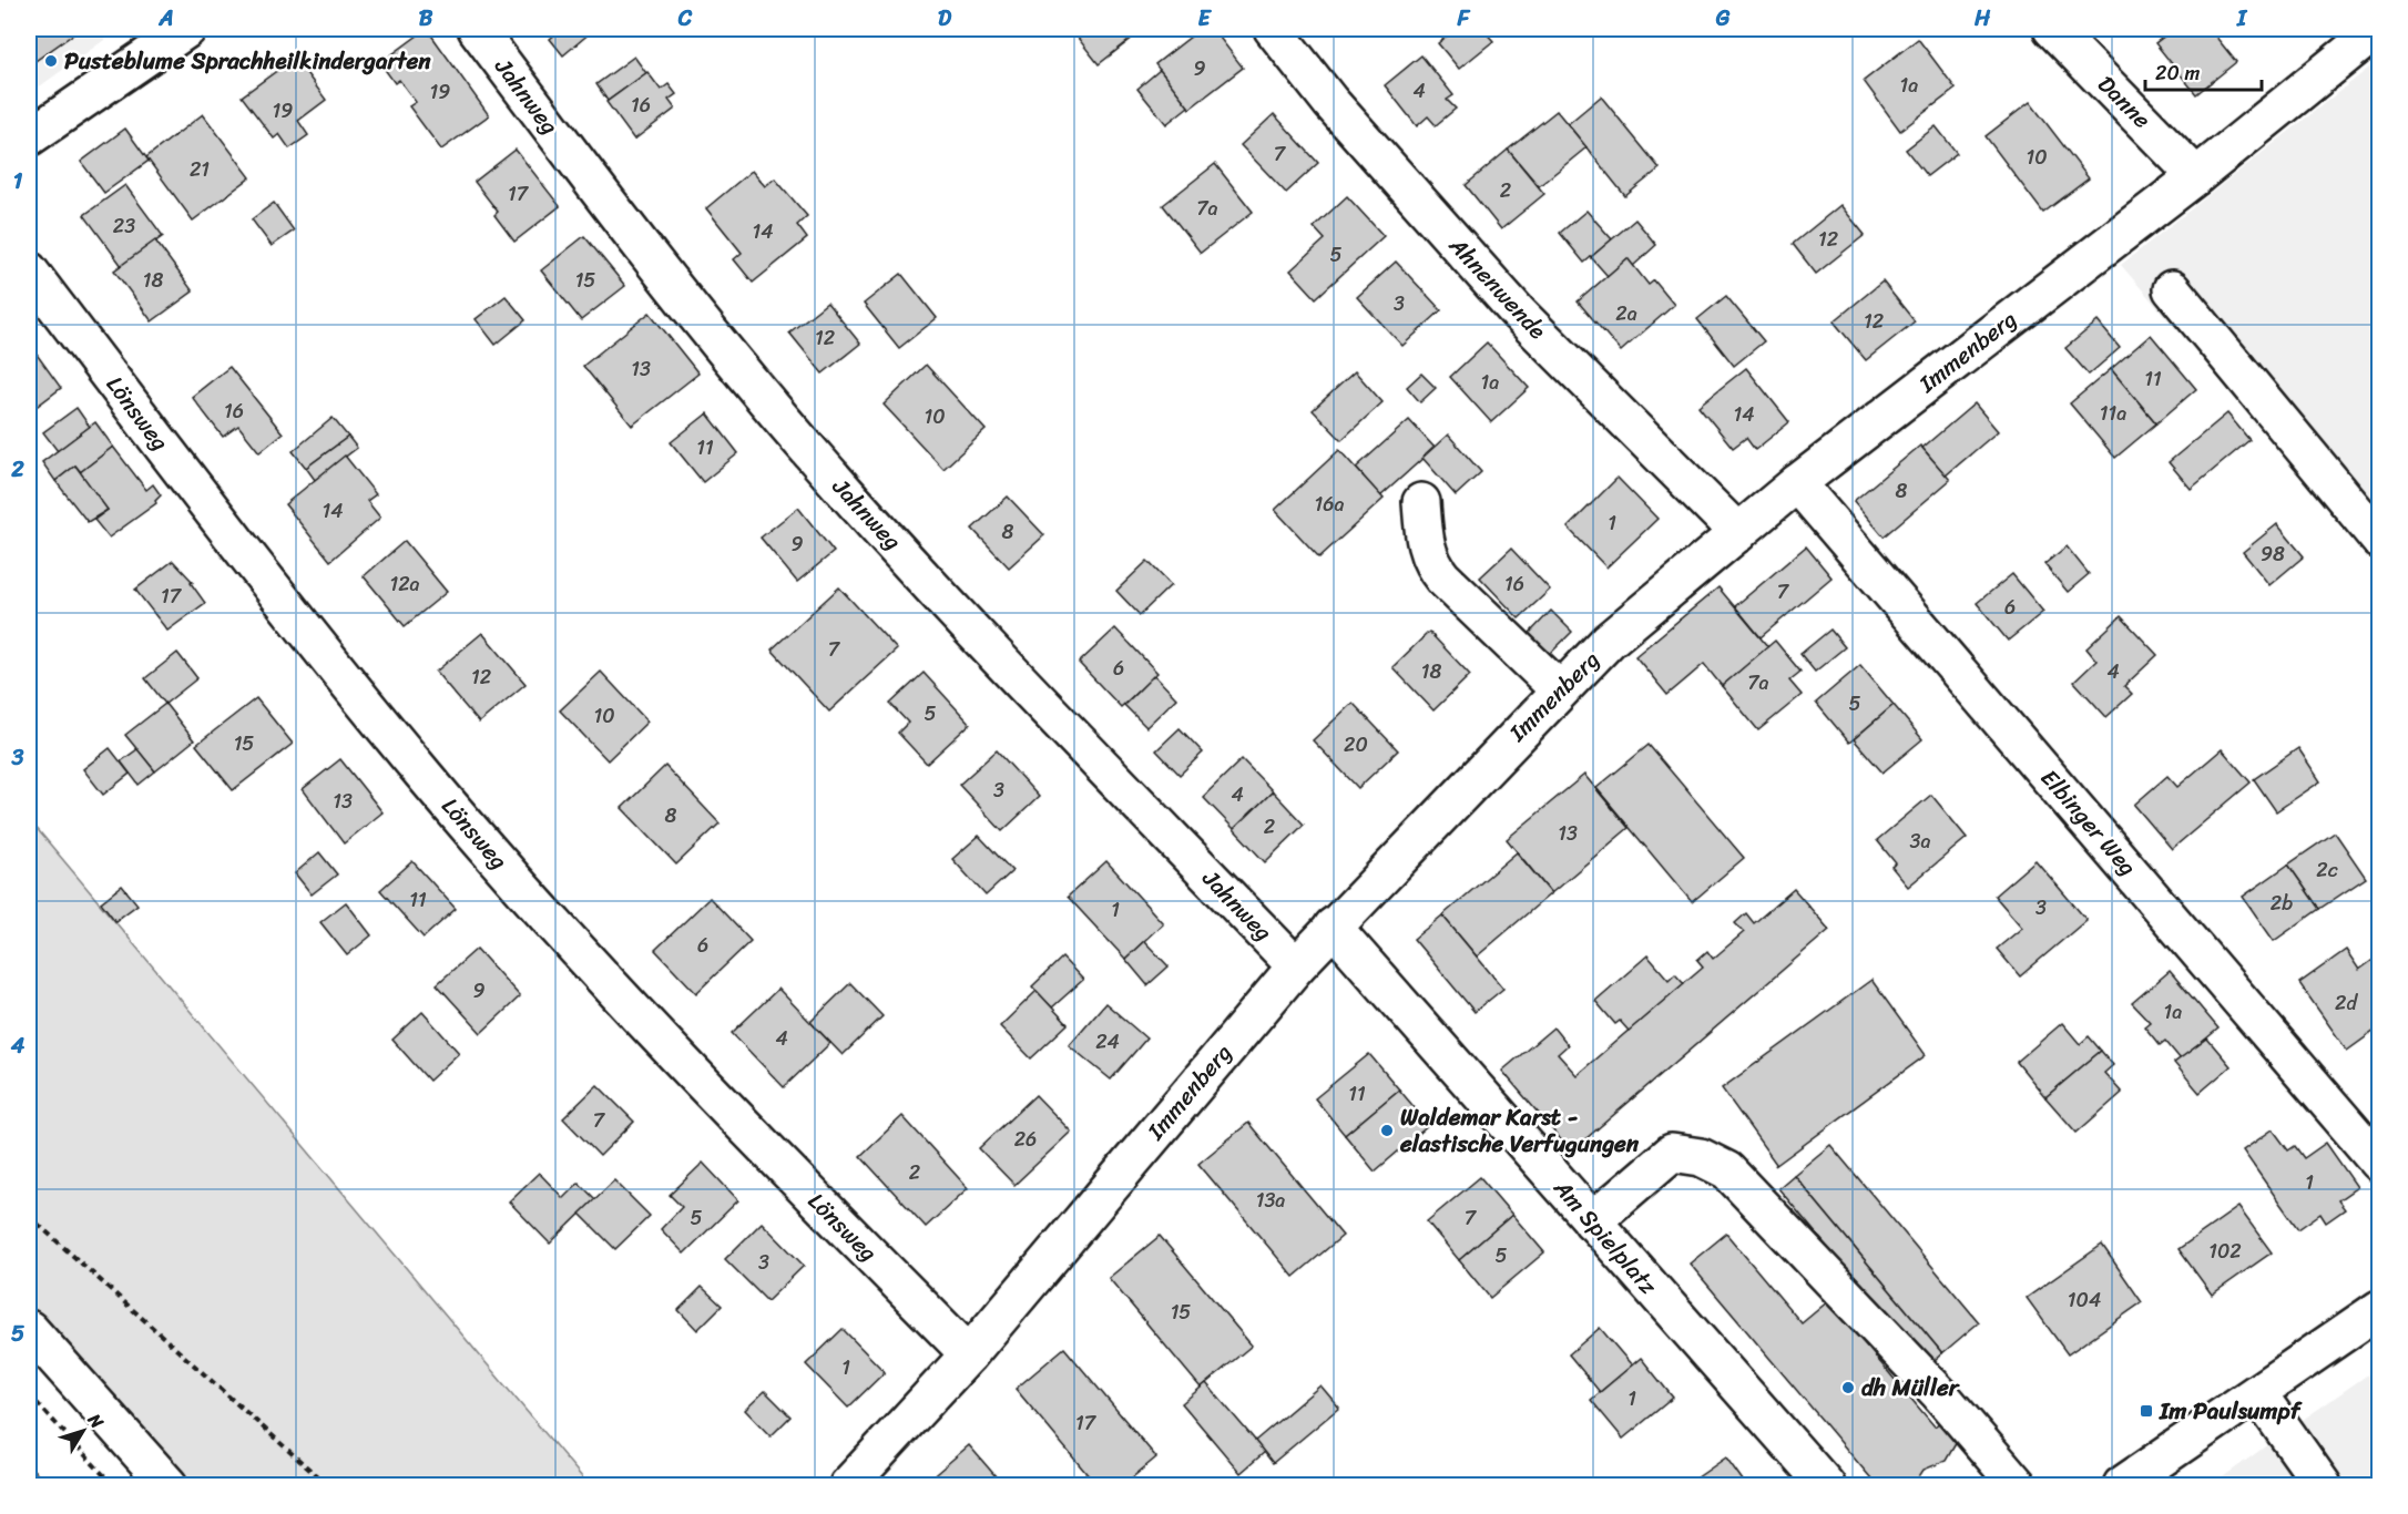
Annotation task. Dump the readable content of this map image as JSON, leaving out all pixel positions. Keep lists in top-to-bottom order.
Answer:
{
  "streets": {
    "street": [
      "Jahnweg",
      "Danne",
      "Ahnenwende",
      "Immenberg",
      "Lönsweg",
      "Elbinger Weg",
      "Am Spielplatz"
    ]
  },
  "crossings": [
    ["Jahnweg", "Immenberg"],
    ["Danne", "Immenberg"],
    ["Ahnenwende", "Immenberg"],
    ["Immenberg", "Lönsweg"],
    ["Immenberg", "Elbinger Weg"],
    ["Immenberg", "Am Spielplatz"]
  ],
  "places": {
    "other": ["Pusteblume Sprachheilkindergarten", "Waldemar Karst - elastische Verfugungen", "dh Müller"],
    "transit": ["Im Paulsumpf"]
  },
  "house_numbers": [
    "9",
    "1a",
    "4",
    "19",
    "16",
    "19",
    "7",
    "10",
    "21",
    "2",
    "17",
    "7a",
    "23",
    "14",
    "12",
    "5",
    "18",
    "15",
    "3",
    "2a",
    "12",
    "12",
    "13",
    "11",
    "1a",
    "16",
    "11a",
    "14",
    "10",
    "11",
    "8",
    "16a",
    "14",
    "1",
    "8",
    "9",
    "98",
    "12a",
    "16",
    "7",
    "17",
    "6",
    "7",
    "6",
    "18",
    "4",
    "12",
    "7a",
    "5",
    "5",
    "10",
    "15",
    "20",
    "3",
    "4",
    "13",
    "8",
    "2",
    "13",
    "3a",
    "2c",
    "11",
    "2b",
    "3",
    "1",
    "6",
    "9",
    "2d",
    "1a",
    "4",
    "24",
    "11",
    "7",
    "26",
    "2",
    "1",
    "13a",
    "5",
    "7",
    "102",
    "5",
    "3",
    "104",
    "15",
    "1",
    "1",
    "17"
  ],
  "scale_bar": "20 m",
  "north": "top right",
  "grid": {
    "columns": [
      "A",
      "B",
      "C",
      "D",
      "E",
      "F",
      "G",
      "H",
      "I"
    ],
    "rows": [
      "1",
      "2",
      "3",
      "4",
      "5"
    ]
  }
}
